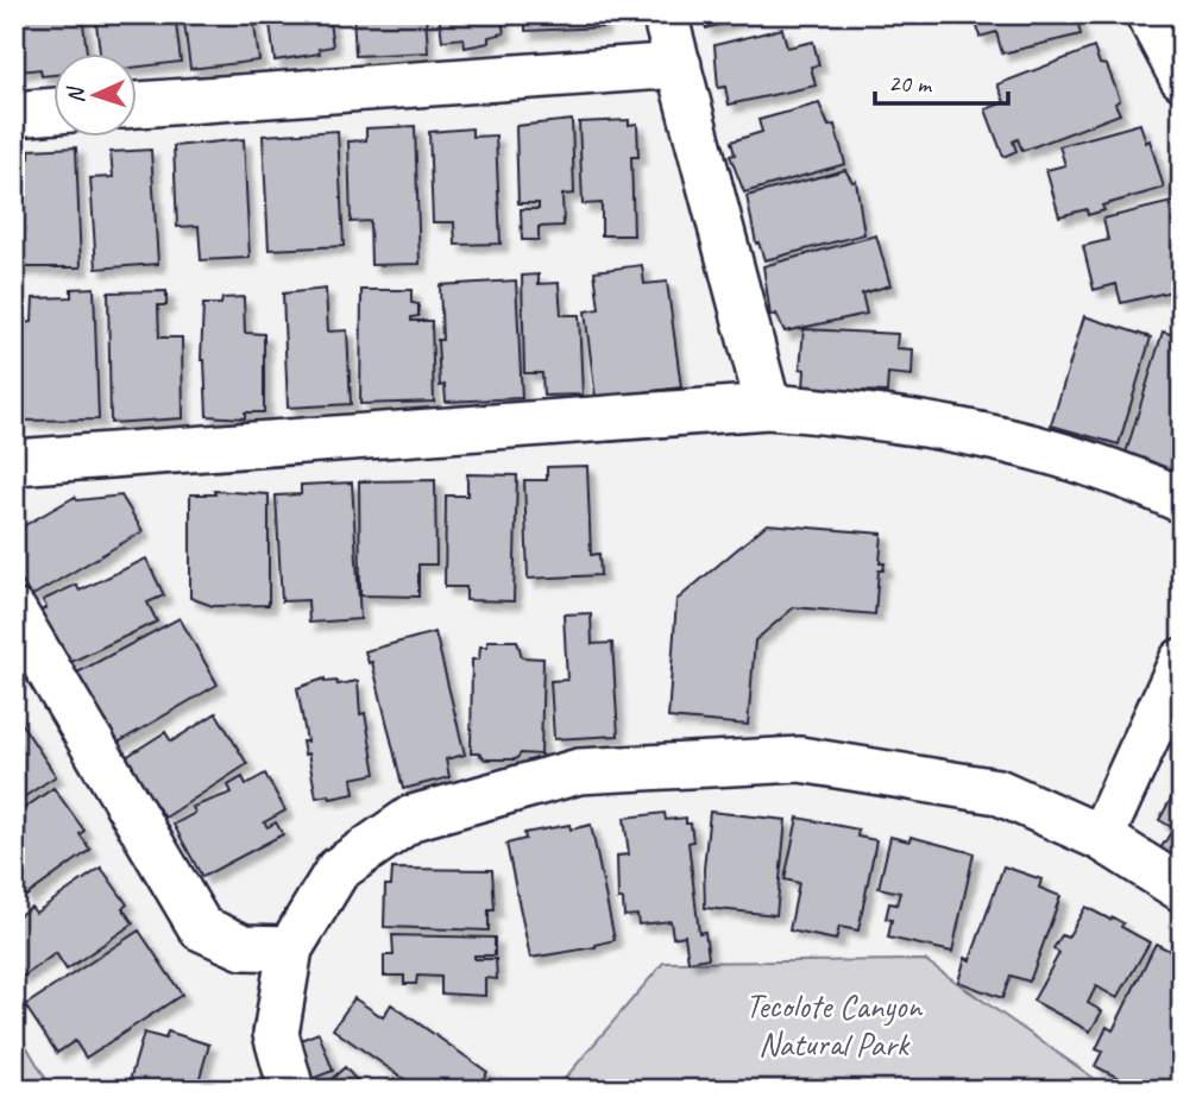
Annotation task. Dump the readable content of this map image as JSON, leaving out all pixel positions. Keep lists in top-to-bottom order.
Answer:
{
  "parks": ["Tecolote Canyon Natural Park"],
  "scale_bar": "20 m",
  "north": "left"
}
